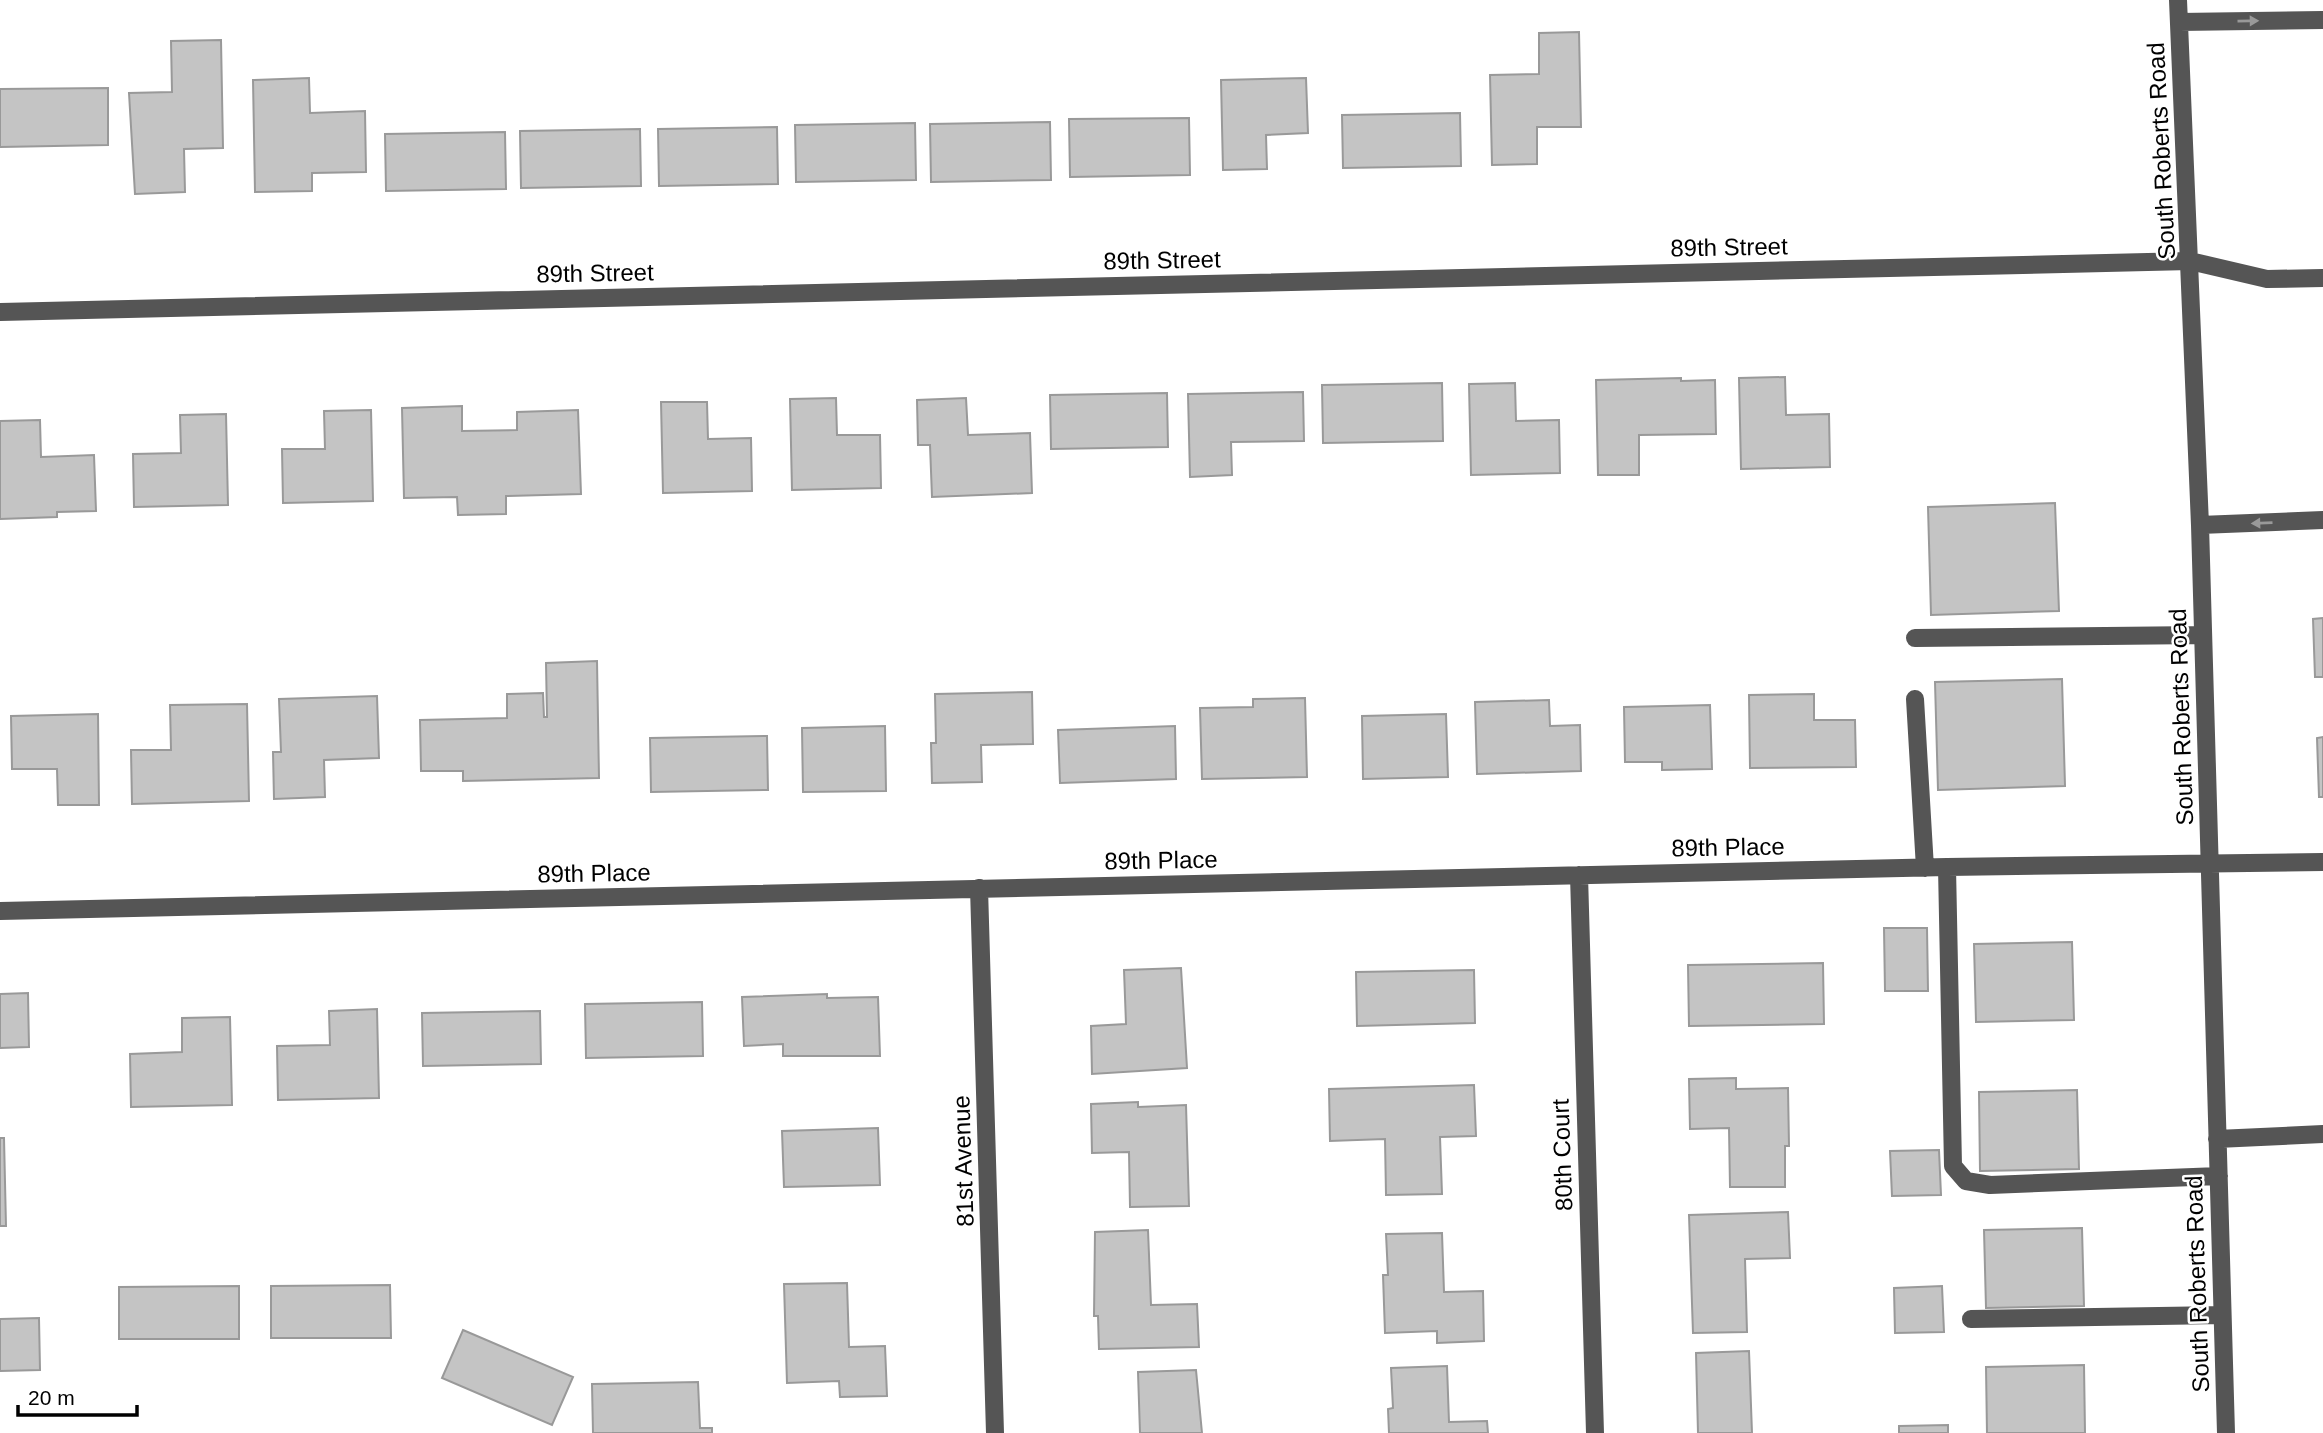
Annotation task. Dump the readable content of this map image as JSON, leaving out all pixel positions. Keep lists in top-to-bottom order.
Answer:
{
  "streets": {
    "street": [
      "South Roberts Road",
      "89th Street",
      "89th Place",
      "80th Court",
      "81st Avenue"
    ]
  },
  "crossings": [
    ["South Roberts Road", "89th Street"],
    ["South Roberts Road", "89th Place"],
    ["89th Place", "80th Court"],
    ["89th Place", "81st Avenue"]
  ],
  "scale_bar": "20 m"
}
